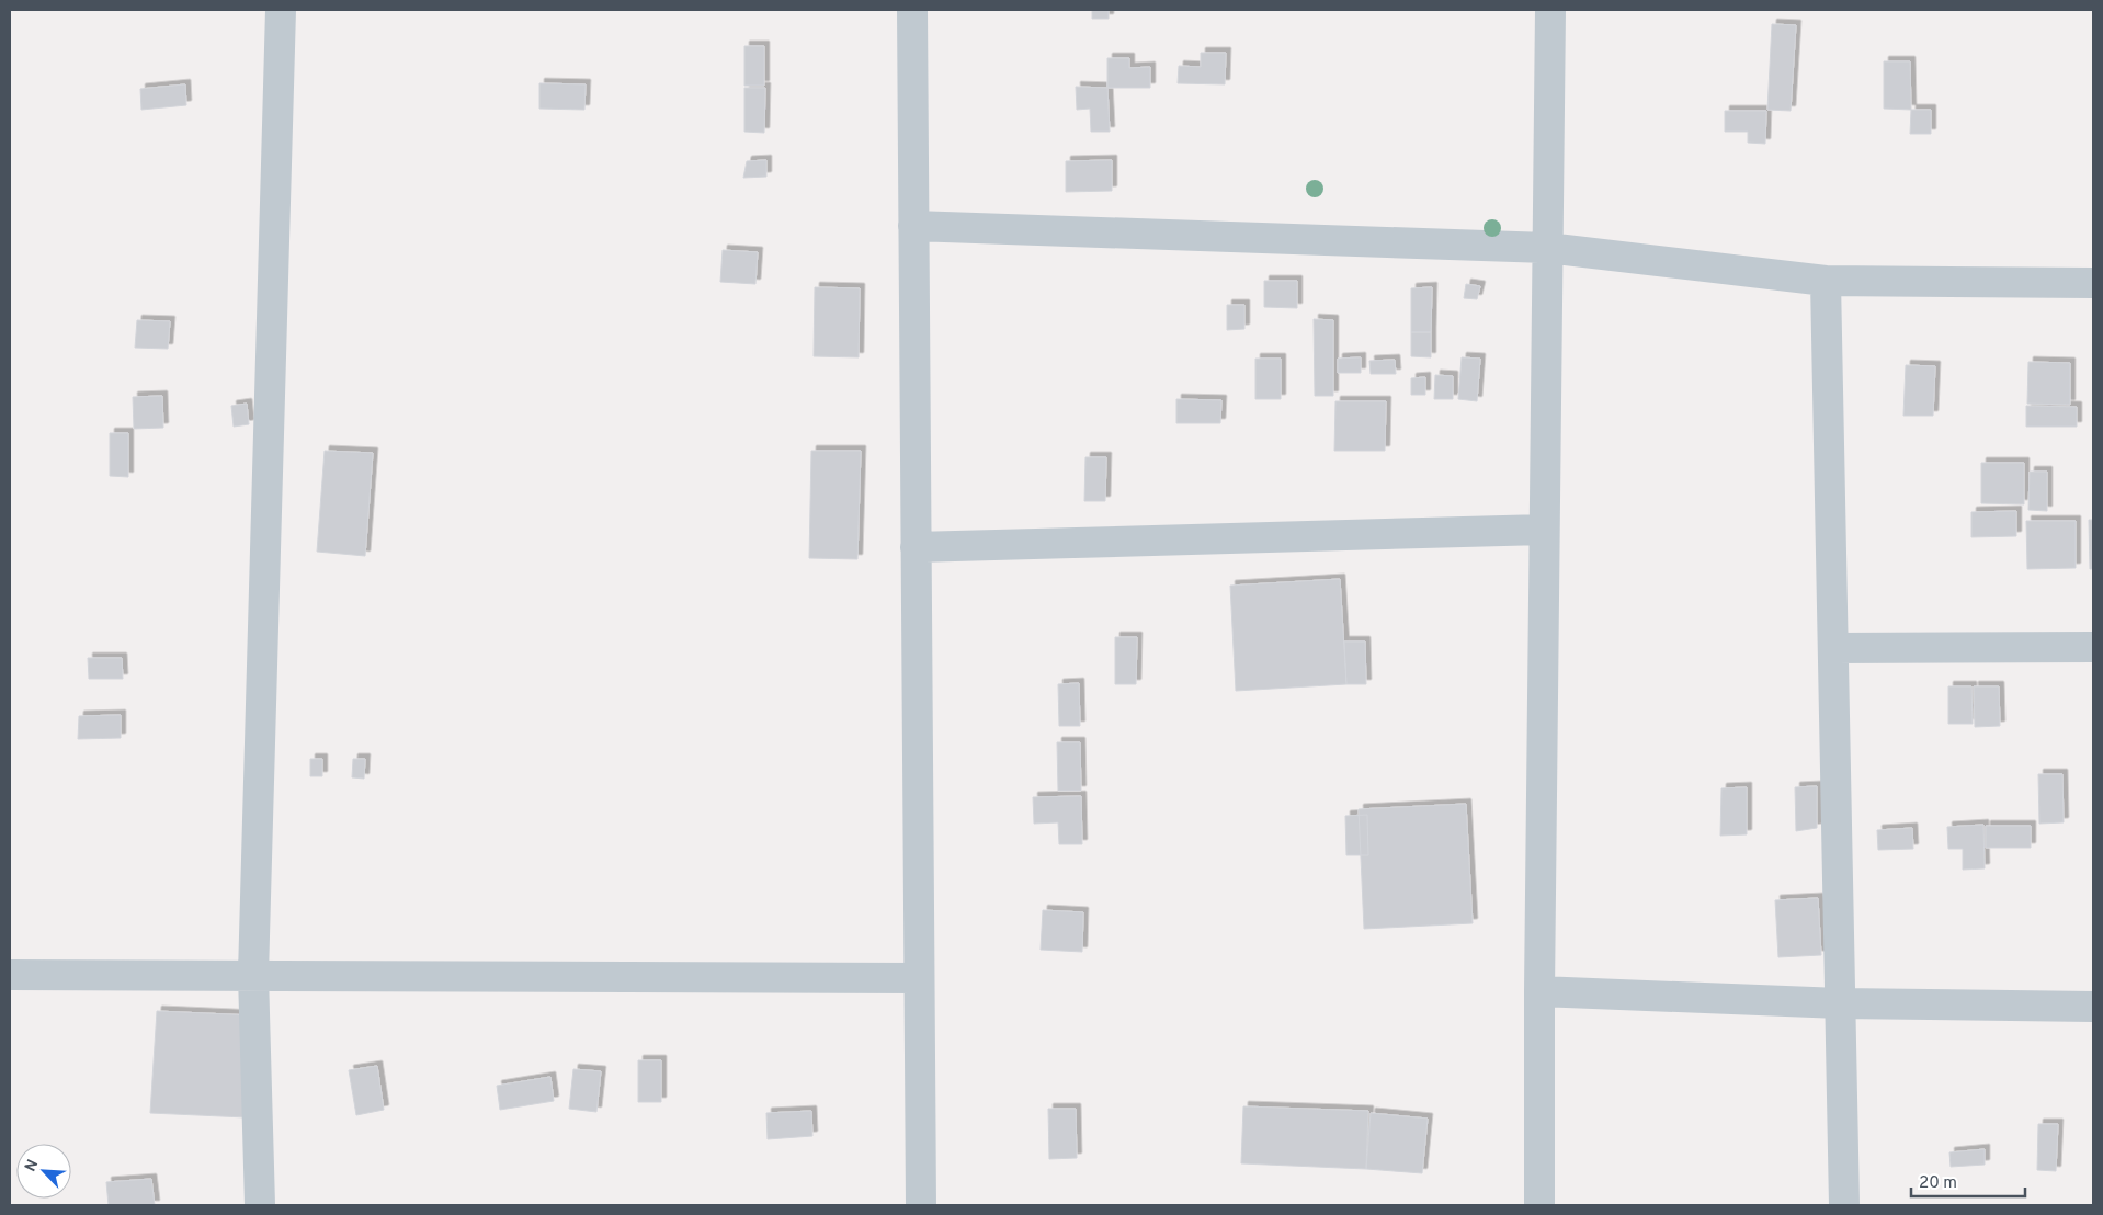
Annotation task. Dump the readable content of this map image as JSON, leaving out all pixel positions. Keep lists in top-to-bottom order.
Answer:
{
  "scale_bar": "20 m",
  "north": "top left"
}
